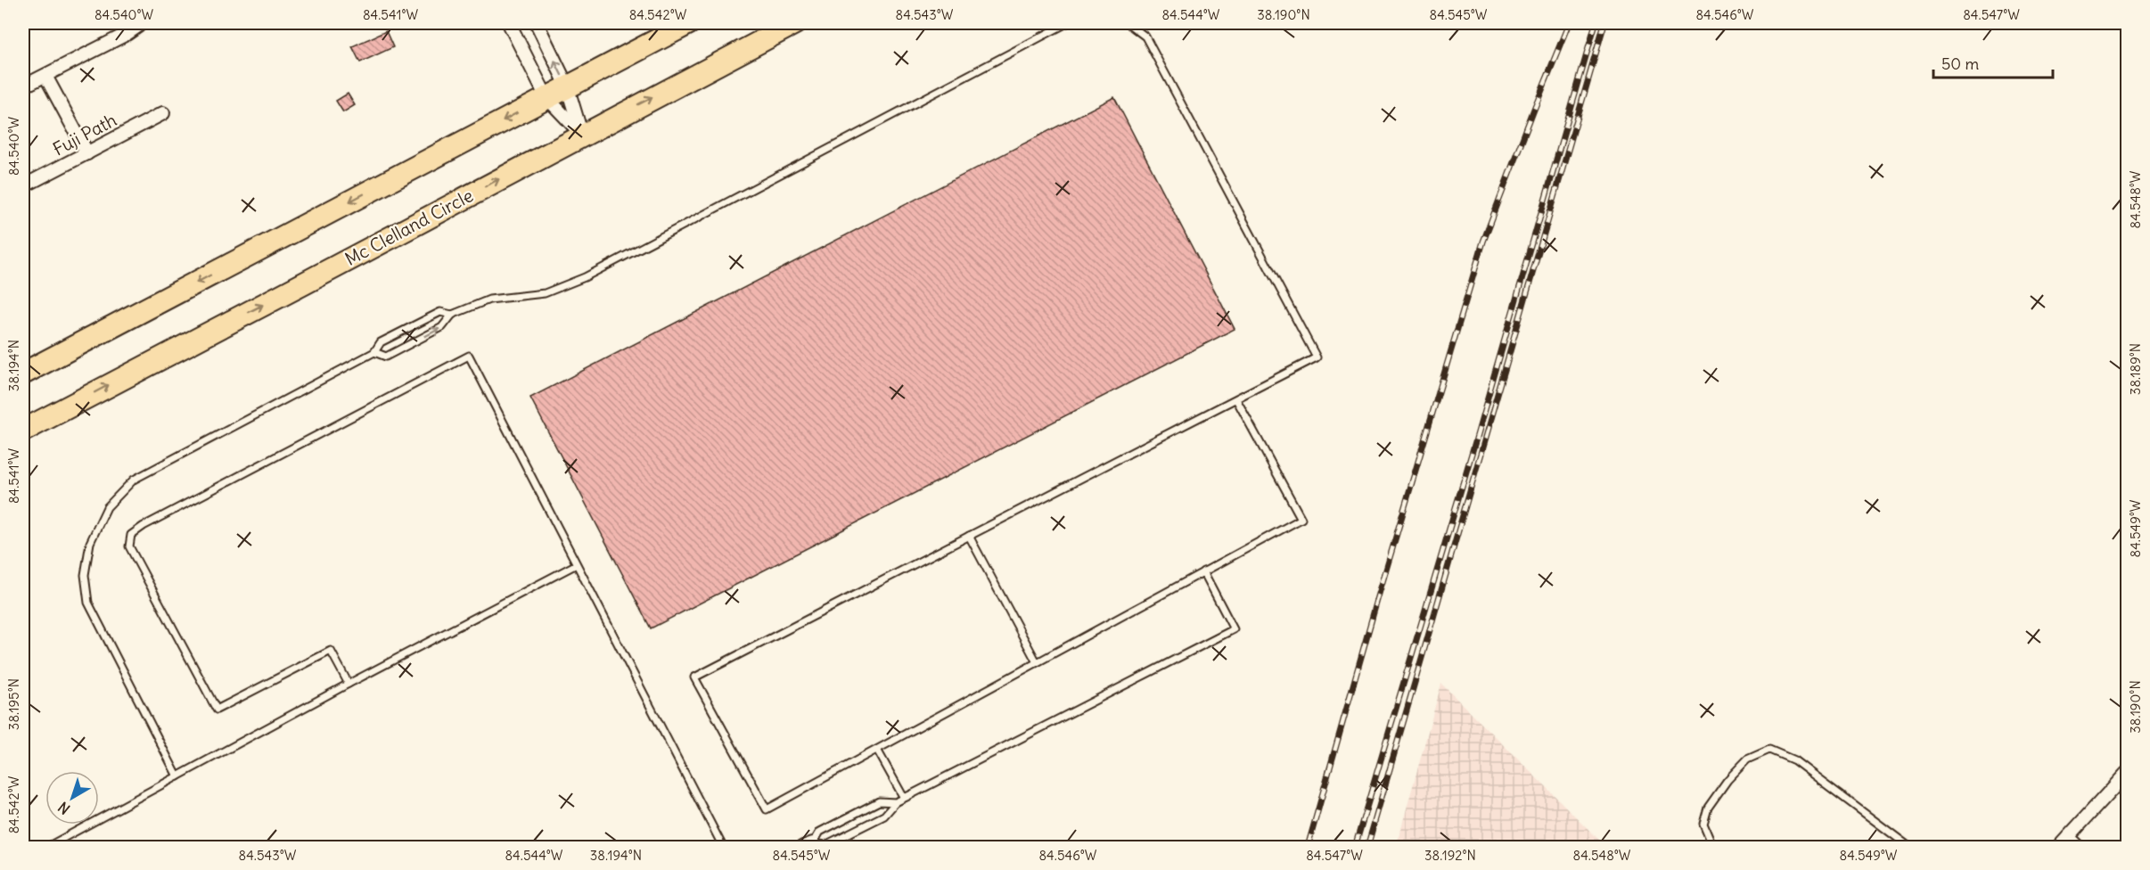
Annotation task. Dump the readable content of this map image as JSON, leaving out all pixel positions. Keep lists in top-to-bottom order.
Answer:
{
  "streets": {
    "highway": ["Mc Clelland Circle"],
    "street": ["Fuji Path"]
  },
  "scale_bar": "50 m",
  "north": "bottom left",
  "coordinates": [
    "84.540°W",
    "84.541°W",
    "84.542°W",
    "84.543°W",
    "84.544°W",
    "38.190°N",
    "84.545°W",
    "84.546°W",
    "84.547°W",
    "84.548°W",
    "38.194°N",
    "38.189°N",
    "84.549°W",
    "38.195°N",
    "38.192°N"
  ]
}
